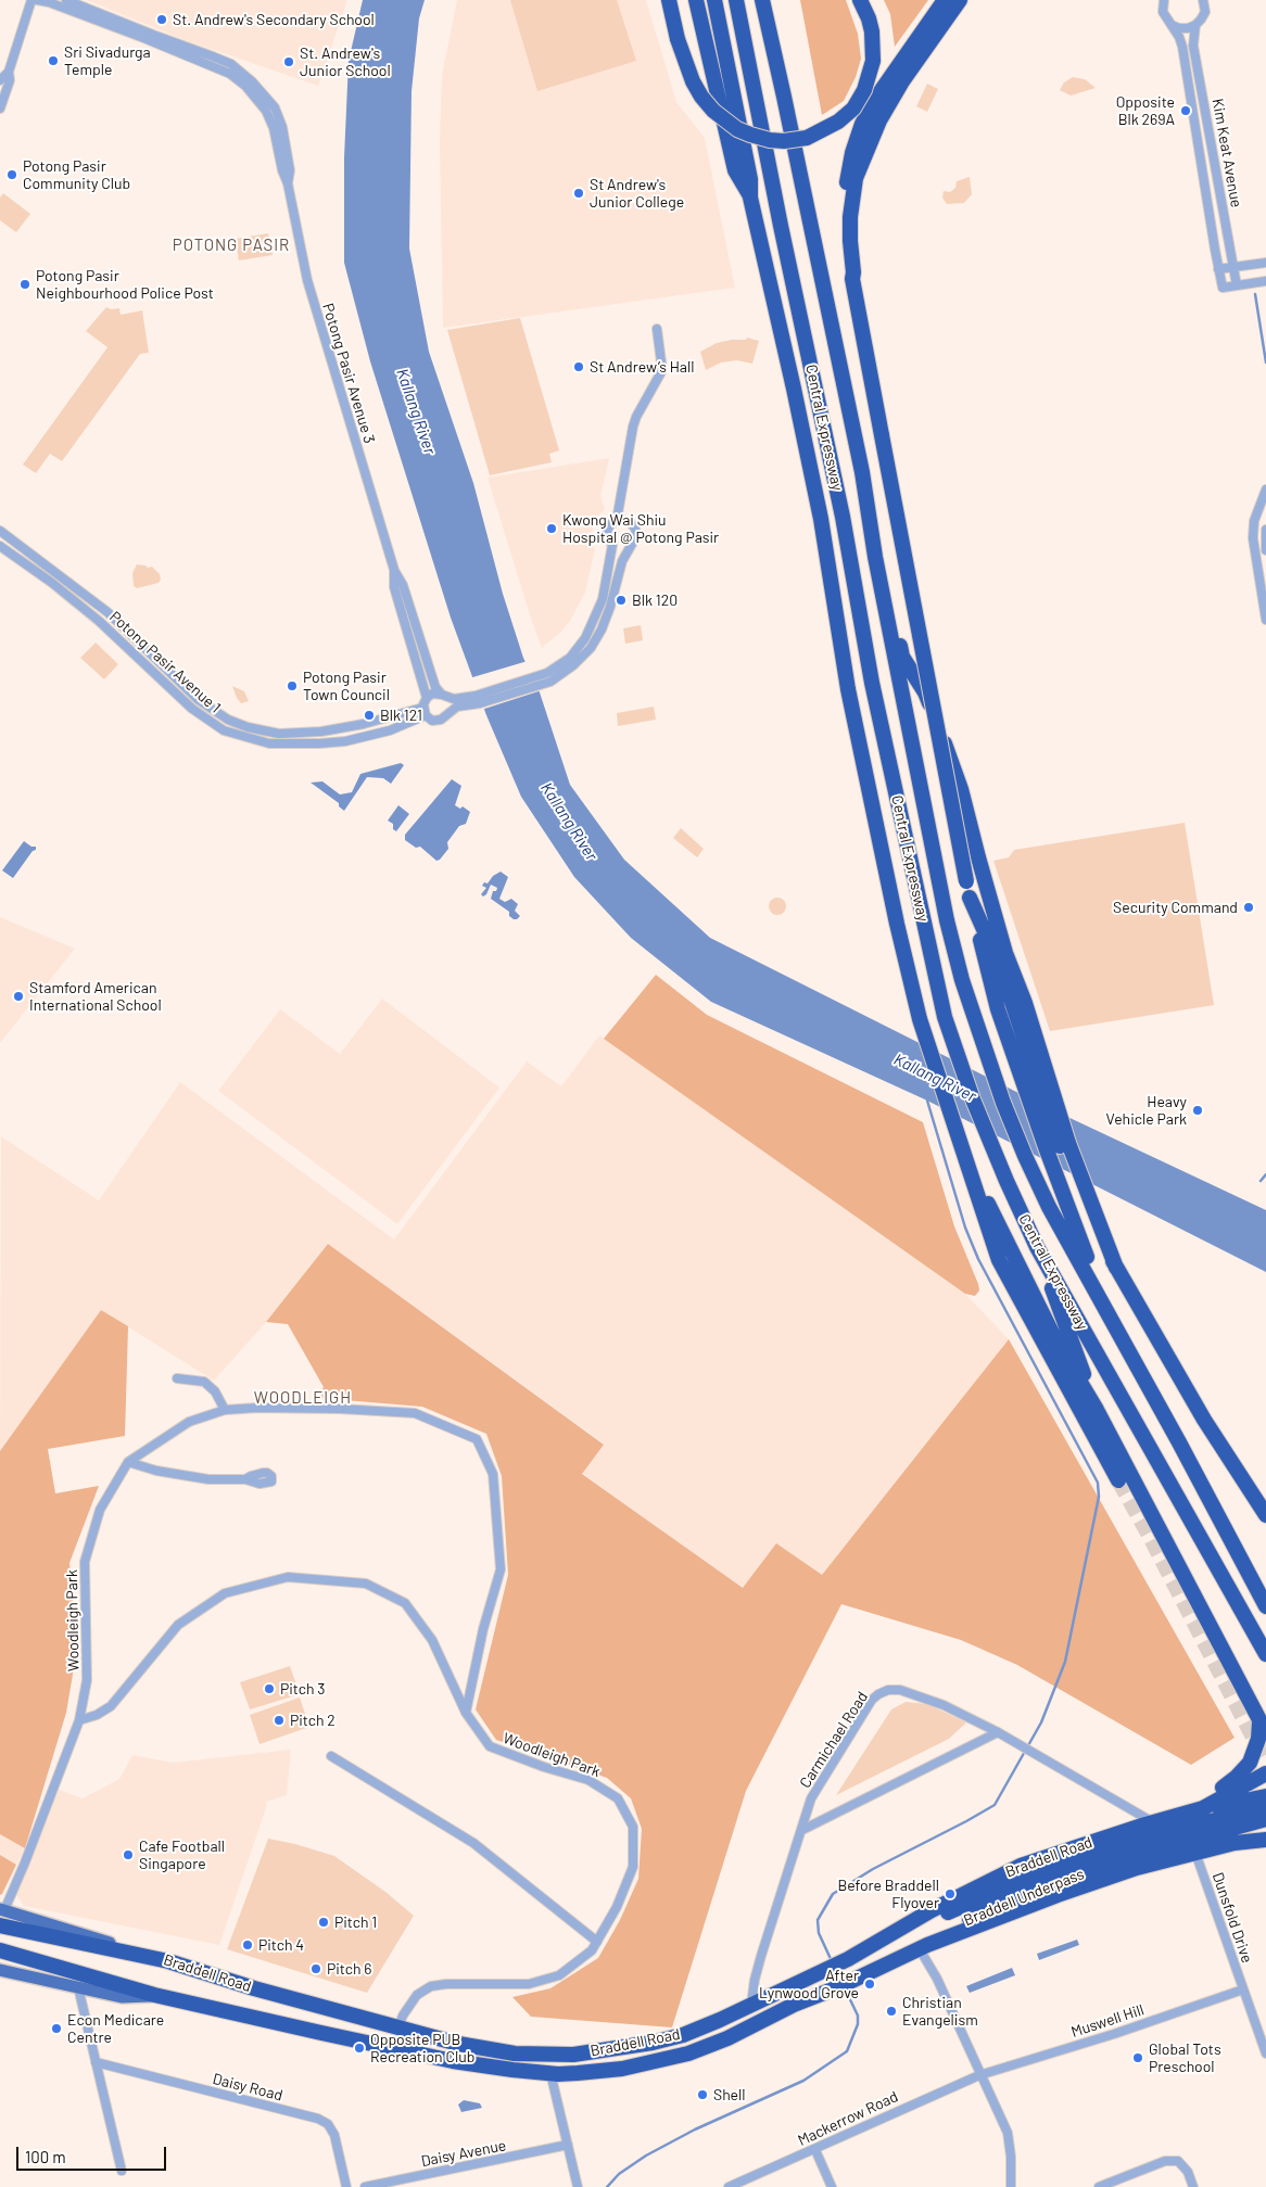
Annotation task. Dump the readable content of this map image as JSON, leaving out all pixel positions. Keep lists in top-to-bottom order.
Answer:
{
  "streets": {
    "highway": ["Central Expressway", "Braddell Road", "Braddell Underpass"],
    "street": [
      "Kim Keat Avenue",
      "Potong Pasir Avenue 3",
      "Potong Pasir Avenue 1",
      "Woodleigh Park",
      "Carmichael Road",
      "Dunsfold Drive",
      "Muswell Hill",
      "Daisy Road",
      "Mackerrow Road",
      "Daisy Avenue"
    ]
  },
  "crossings": [
    ["Potong Pasir Avenue 3", "Potong Pasir Avenue 1"],
    ["Woodleigh Park", "Braddell Road"],
    ["Carmichael Road", "Braddell Road"],
    ["Braddell Road", "Braddell Underpass"],
    ["Braddell Road", "Dunsfold Drive"],
    ["Dunsfold Drive", "Muswell Hill"],
    ["Muswell Hill", "Mackerrow Road"]
  ],
  "districts": ["POTONG PASIR", "WOODLEIGH"],
  "water": ["Kallang River"],
  "places": [
    "St. Andrew's Secondary School",
    "Sri Sivadurga Temple",
    "St. Andrew's Junior School",
    "Opposite Blk 269A",
    "Potong Pasir Community Club",
    "St Andrew's Junior College",
    "Potong Pasir Neighbourhood Police Post",
    "St Andrew’s Hall",
    "Kwong Wai Shiu Hospital @ Potong Pasir",
    "Blk 120",
    "Potong Pasir Town Council",
    "Blk 121",
    "Security Command",
    "Stamford American International School",
    "Heavy Vehicle Park",
    "Pitch 3",
    "Pitch 2",
    "Cafe Football Singapore",
    "Before Braddell Flyover",
    "Pitch 1",
    "Pitch 4",
    "Pitch 6",
    "After Lynwood Grove",
    "Christian Evangelism",
    "Econ Medicare Centre",
    "Opposite PUB Recreation Club",
    "Global Tots Preschool",
    "Shell"
  ],
  "scale_bar": "100 m"
}
